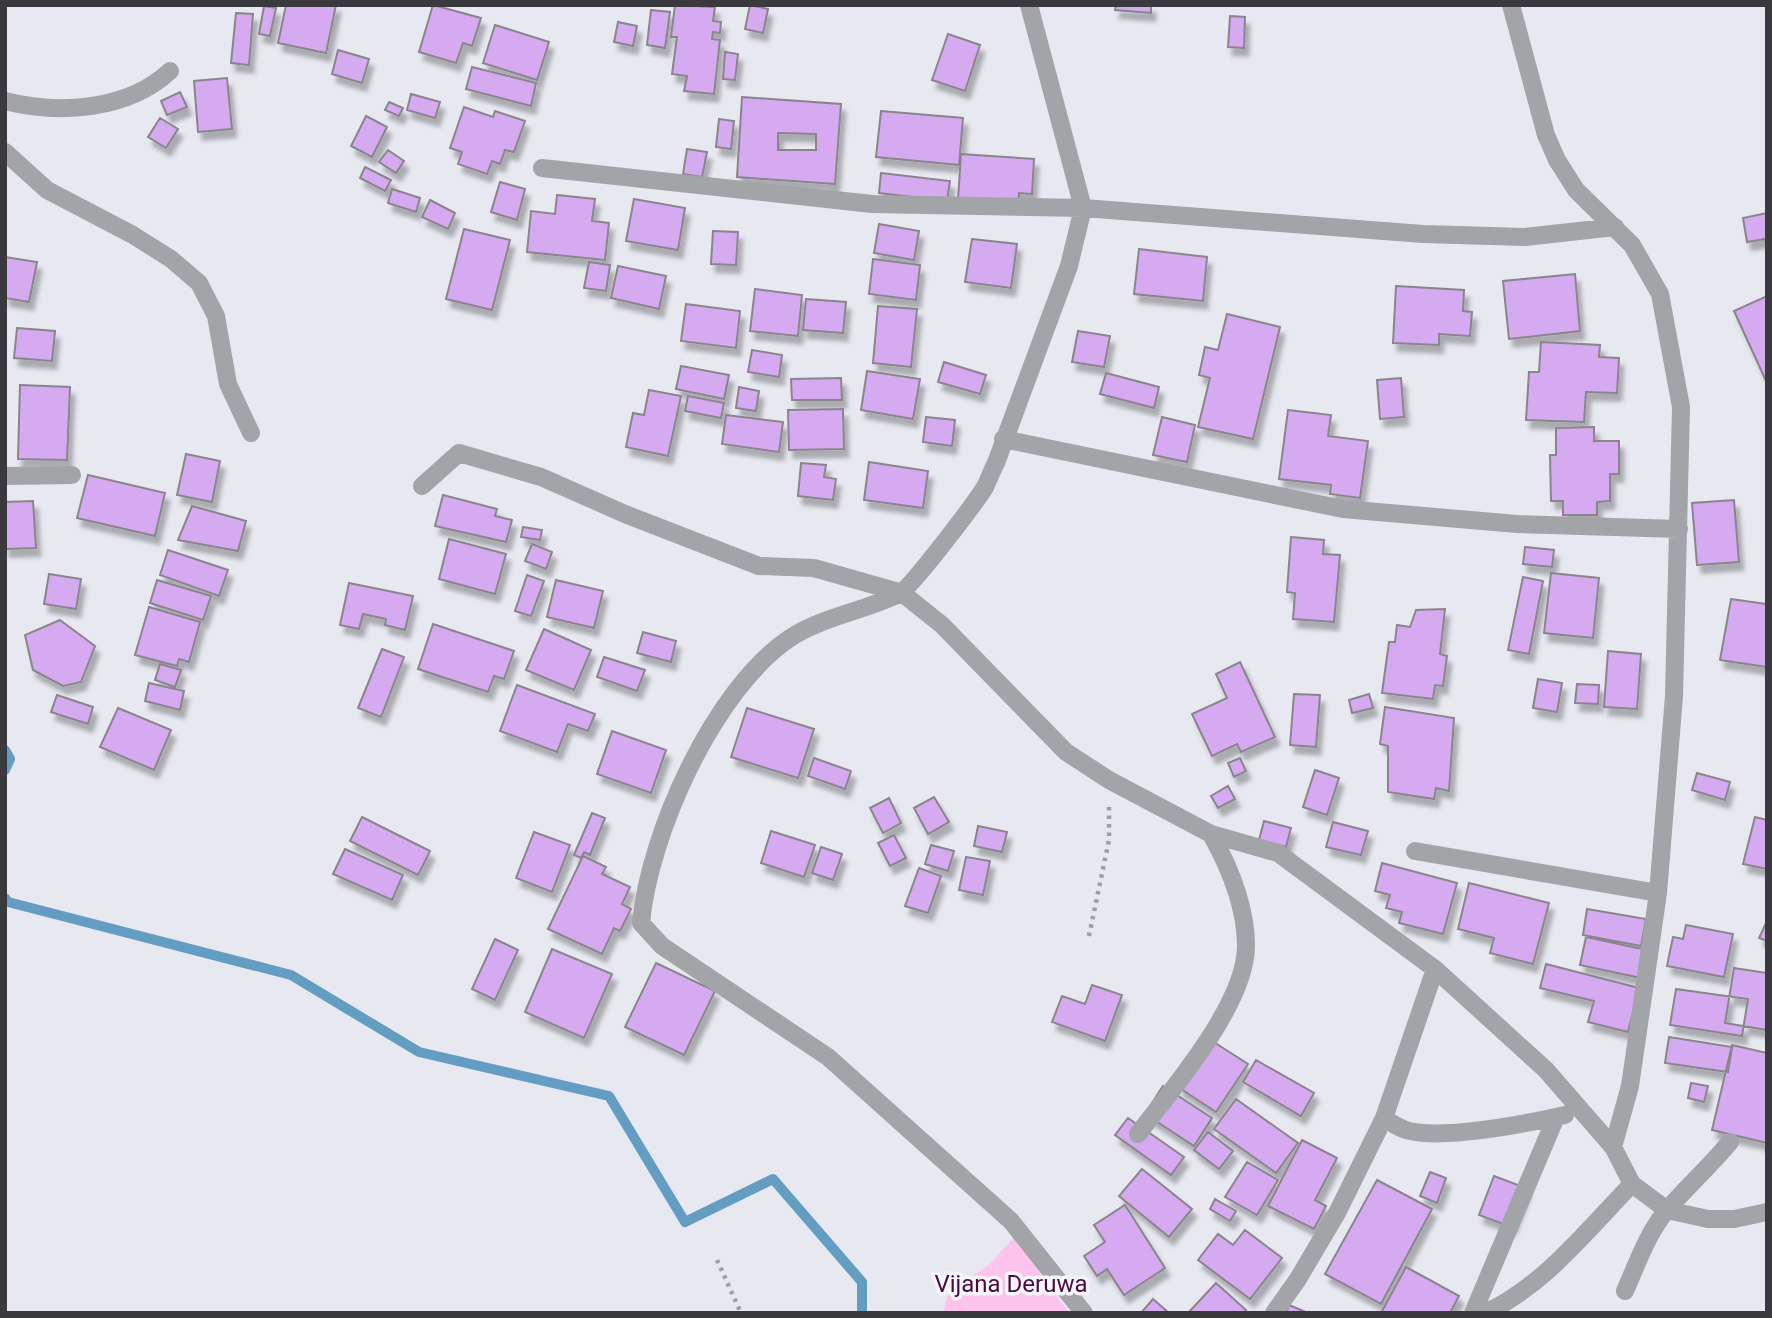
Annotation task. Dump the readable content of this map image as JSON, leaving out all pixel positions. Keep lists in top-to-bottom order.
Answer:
{
  "parks": ["Vijana Deruwa"]
}
